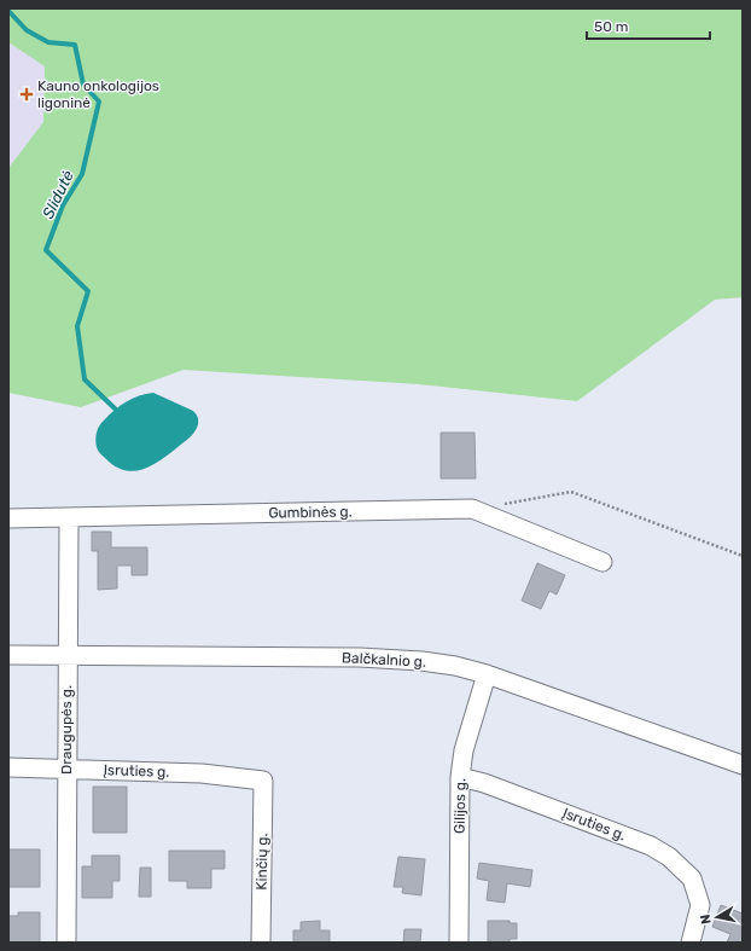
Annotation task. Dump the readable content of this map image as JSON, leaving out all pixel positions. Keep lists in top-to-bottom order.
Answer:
{
  "streets": {
    "street": [
      "Gumbinės g.",
      "Balčkalnio g.",
      "Draugupės g.",
      "Įsruties g.",
      "Gilijos g.",
      "Kinčių g."
    ]
  },
  "crossings": [
    ["Gumbinės g.", "Draugupės g."],
    ["Balčkalnio g.", "Draugupės g."],
    ["Balčkalnio g.", "Gilijos g."],
    ["Draugupės g.", "Įsruties g."],
    ["Įsruties g.", "Gilijos g."],
    ["Įsruties g.", "Kinčių g."]
  ],
  "water": ["Slidutė"],
  "places": {
    "health": ["Kauno onkologijos ligoninė"]
  },
  "scale_bar": "50 m",
  "north": "left"
}
